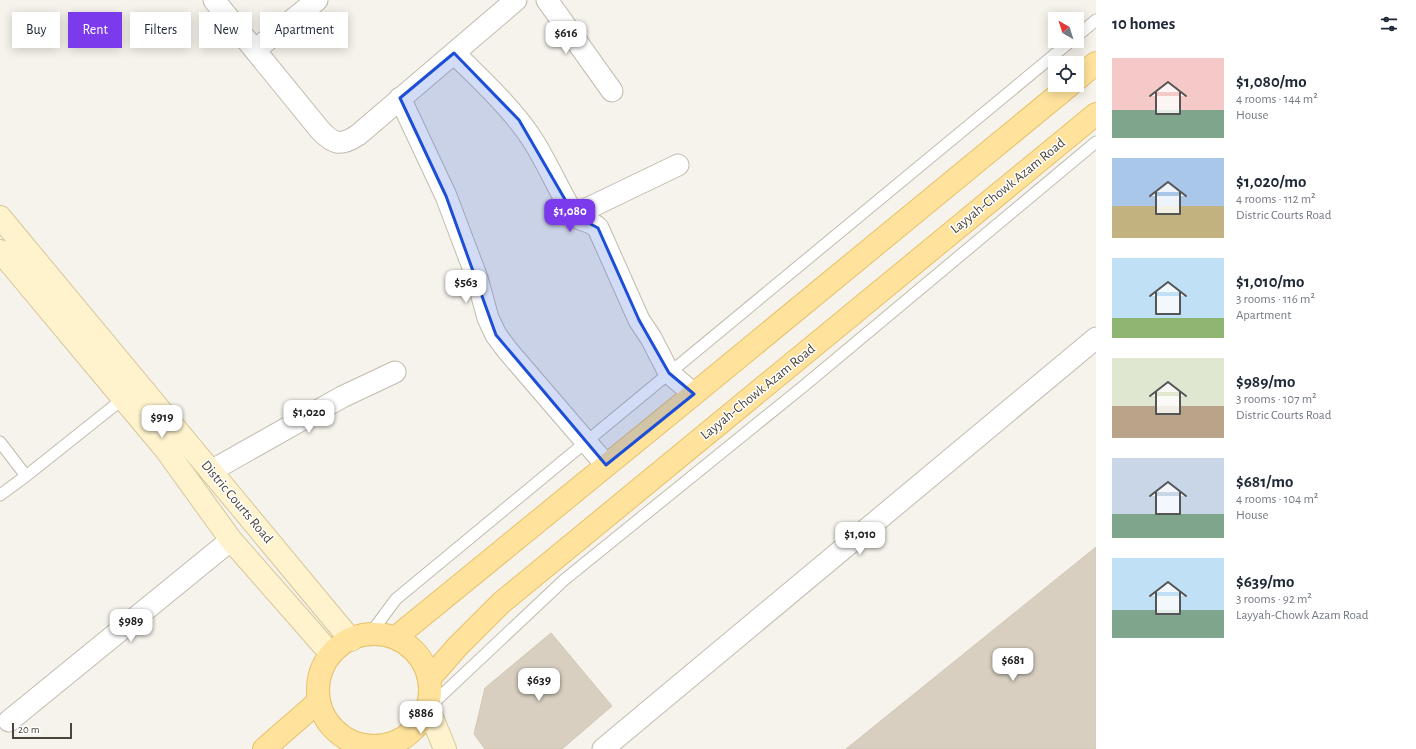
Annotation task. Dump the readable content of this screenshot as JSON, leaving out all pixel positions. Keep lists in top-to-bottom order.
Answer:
{
  "streets": {
    "main road": ["Layyah-Chowk Azam Road"],
    "street": ["Distric Courts Road"]
  },
  "crossings": [
    ["Layyah-Chowk Azam Road", "Distric Courts Road"]
  ],
  "scale_bar": "20 m",
  "north": "top left",
  "page": {
    "heading": "10 homes",
    "chip": [
      "Buy",
      "Rent",
      "Filters",
      "New",
      "Apartment"
    ],
    "price": [
      "$616",
      "$1,080",
      "$563",
      "$1,020",
      "$919",
      "$1,010",
      "$989",
      "$681",
      "$639",
      "$886"
    ],
    "list": [
      {
        "name": "$1,080/mo",
        "note": "4 rooms · 144 m² · House"
      },
      {
        "name": "$1,020/mo",
        "note": "4 rooms · 112 m² · Distric Courts Road"
      },
      {
        "name": "$1,010/mo",
        "note": "3 rooms · 116 m² · Apartment"
      },
      {
        "name": "$989/mo",
        "note": "3 rooms · 107 m² · Distric Courts Road"
      },
      {
        "name": "$681/mo",
        "note": "4 rooms · 104 m² · House"
      },
      {
        "name": "$639/mo",
        "note": "3 rooms · 92 m² · Layyah-Chowk Azam Road"
      }
    ],
    "scale": "20 m"
  }
}
